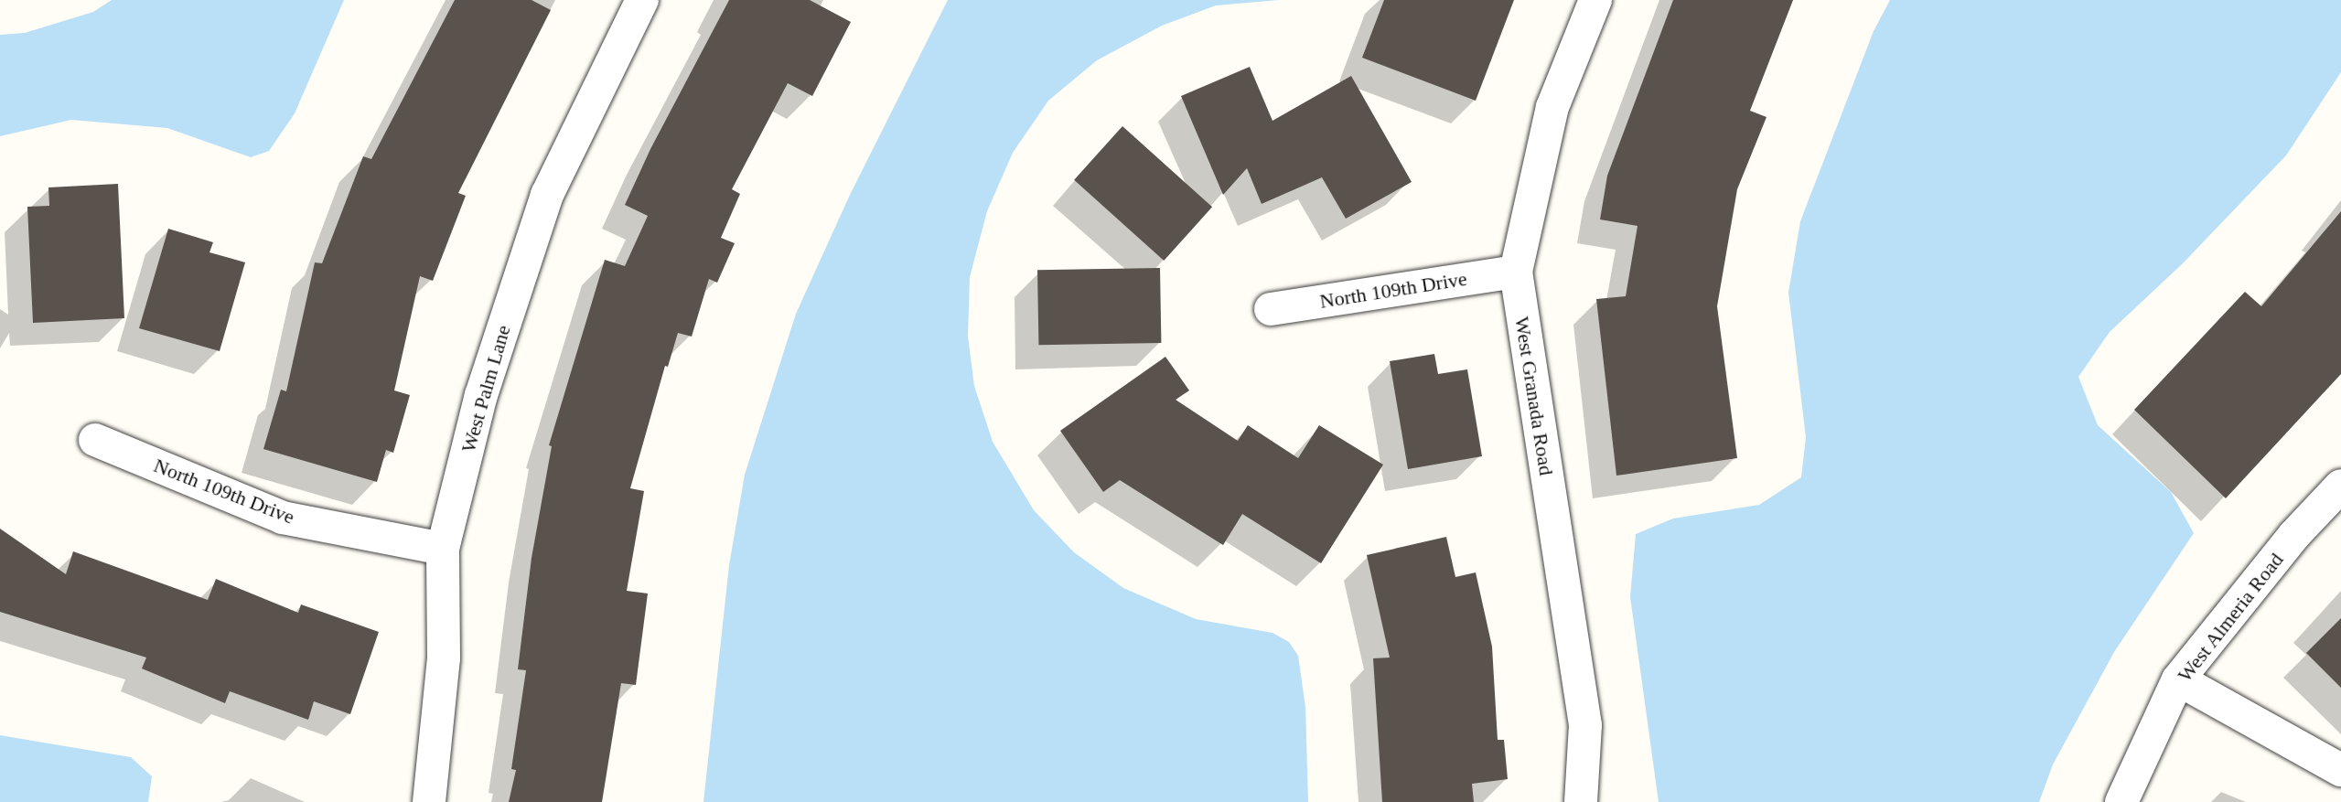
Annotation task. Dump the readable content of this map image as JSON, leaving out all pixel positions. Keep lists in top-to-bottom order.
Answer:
{
  "streets": {
    "street": [
      "North 109th Drive",
      "West Palm Lane",
      "West Granada Road",
      "West Almeria Road"
    ]
  },
  "crossings": [
    ["North 109th Drive", "West Palm Lane"],
    ["North 109th Drive", "West Granada Road"]
  ]
}
